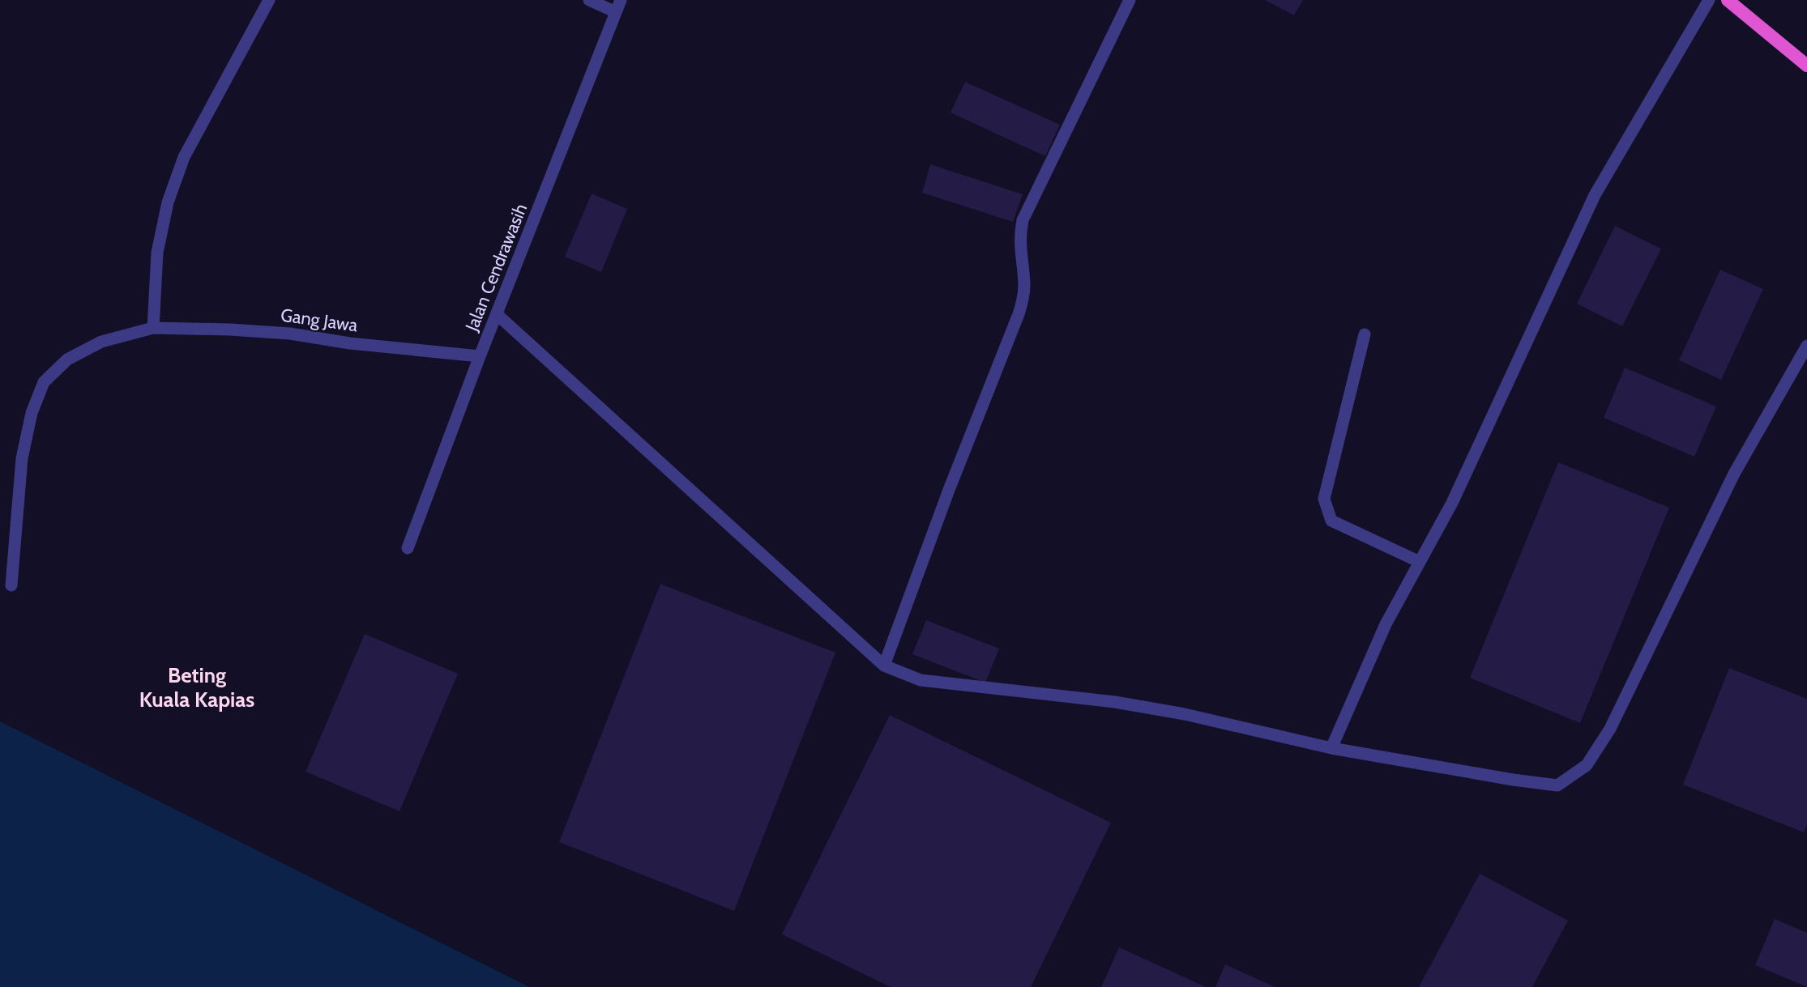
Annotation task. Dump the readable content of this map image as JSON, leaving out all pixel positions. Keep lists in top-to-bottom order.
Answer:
{
  "streets": {
    "street": ["Jalan Cendrawasih", "Gang Jawa"]
  },
  "crossings": [
    ["Jalan Cendrawasih", "Gang Jawa"]
  ],
  "districts": ["Beting Kuala Kapias"]
}
